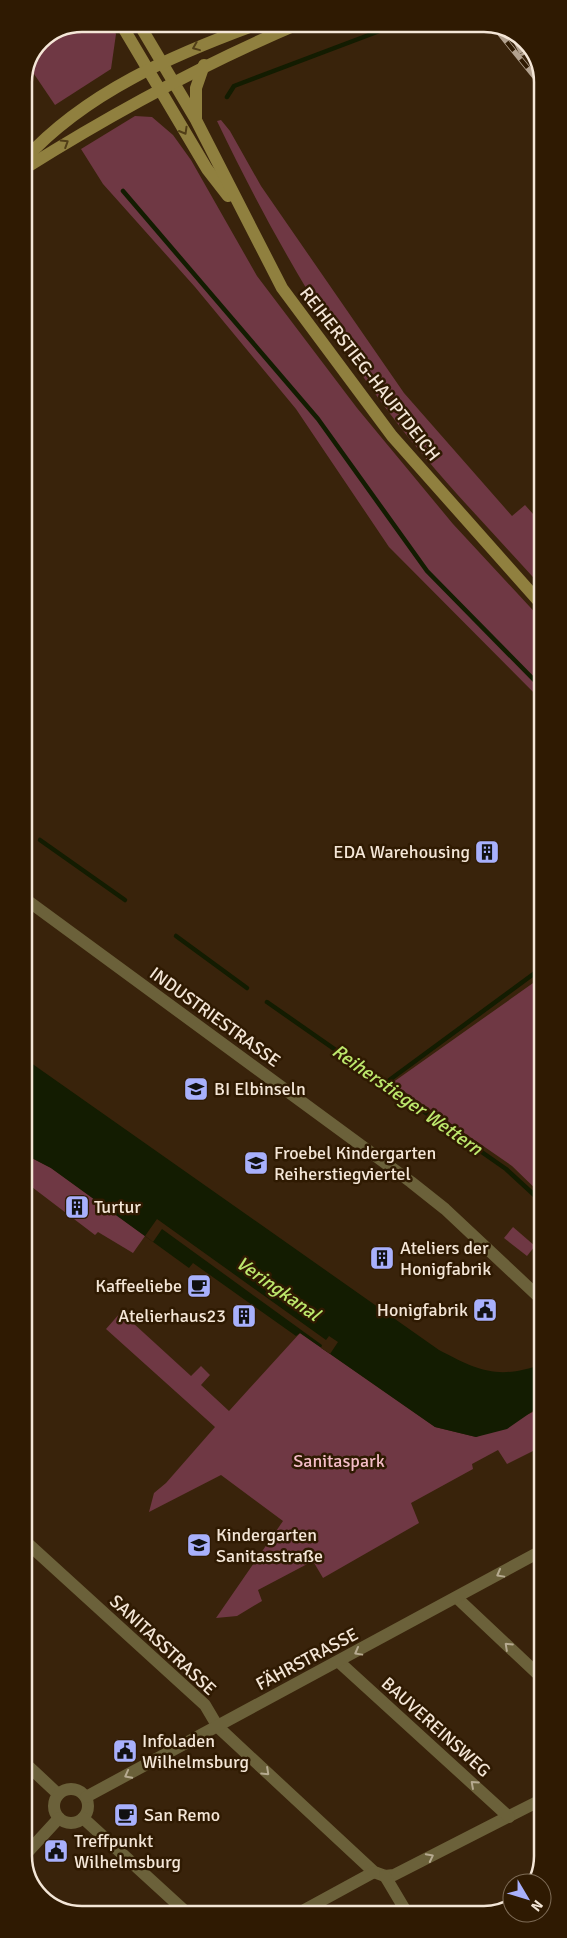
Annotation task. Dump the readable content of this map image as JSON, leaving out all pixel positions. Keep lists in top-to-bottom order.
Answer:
{
  "streets": {
    "main road": ["REIHERSTIEG-HAUPTDEICH"],
    "street": [
      "INDUSTRIESTRASSE",
      "SANITASSTRASSE",
      "FÄHRSTRASSE",
      "BAUVEREINSWEG"
    ]
  },
  "crossings": [
    ["SANITASSTRASSE", "FÄHRSTRASSE"],
    ["FÄHRSTRASSE", "BAUVEREINSWEG"]
  ],
  "one_way": ["SANITASSTRASSE", "FÄHRSTRASSE", "BAUVEREINSWEG"],
  "water": ["Reiherstieger Wettern", "Veringkanal"],
  "parks": ["Sanitaspark"],
  "places": {
    "building": [
      "EDA Warehousing",
      "Turtur",
      "Ateliers der Honigfabrik",
      "Atelierhaus23"
    ],
    "school or university": ["BI Elbinseln", "Froebel Kindergarten Reiherstiegviertel", "Kindergarten Sanitasstraße"],
    "cafe": ["Kaffeeliebe", "San Remo"],
    "public building": ["Honigfabrik", "Infoladen Wilhelmsburg", "Treffpunkt Wilhelmsburg"]
  },
  "north": "bottom right"
}
